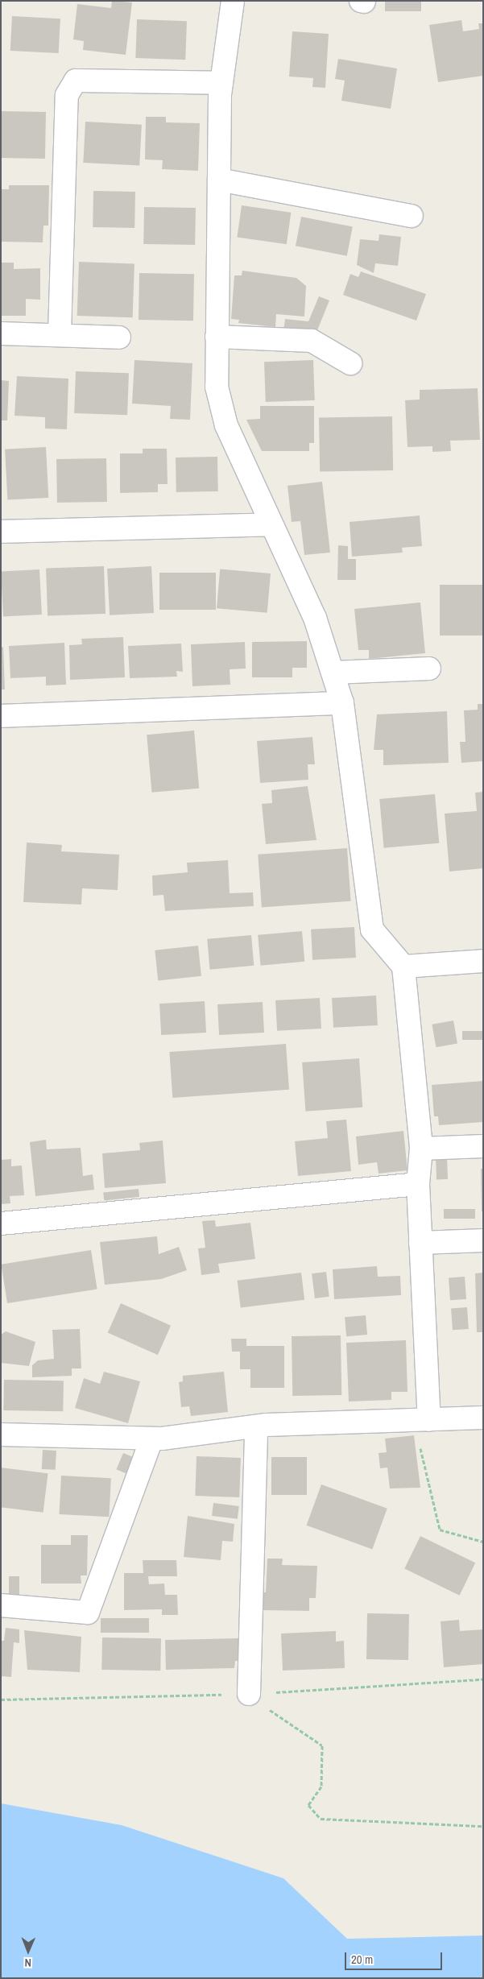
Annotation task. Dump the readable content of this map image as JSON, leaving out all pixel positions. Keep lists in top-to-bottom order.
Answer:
{
  "scale_bar": "20 m",
  "north": "bottom"
}
